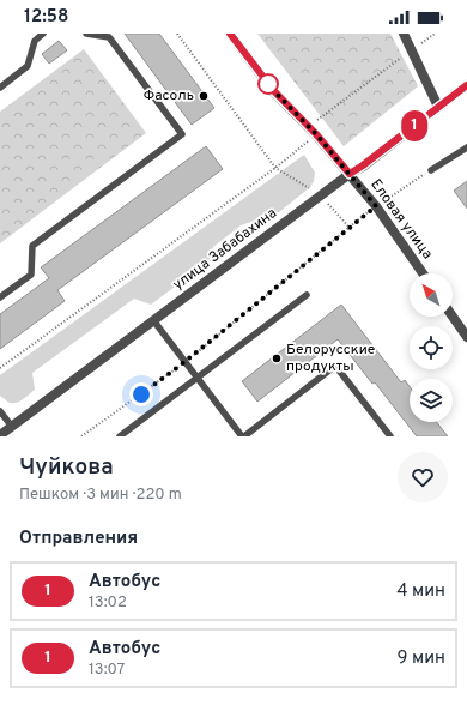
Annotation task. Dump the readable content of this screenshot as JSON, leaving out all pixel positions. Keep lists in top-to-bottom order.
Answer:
{
  "streets": {
    "street": ["Еловая улица", "улица Забабахина"]
  },
  "crossings": [
    ["Еловая улица", "улица Забабахина"]
  ],
  "places": ["Фасоль", "Белорусские продукты"],
  "lines": ["bus line 1"],
  "north": "top left",
  "page": {
    "status": "12:58",
    "on_map": "1",
    "heading": [
      ["Чуйкова", "Пешком · 3 мин · 220 m"],
      "Отправления"
    ],
    "list": [
      {
        "mark": "1",
        "name": "Автобус",
        "note": "13:02",
        "value": "4 мин"
      },
      {
        "mark": "1",
        "name": "Автобус",
        "note": "13:07",
        "value": "9 мин"
      }
    ]
  }
}
